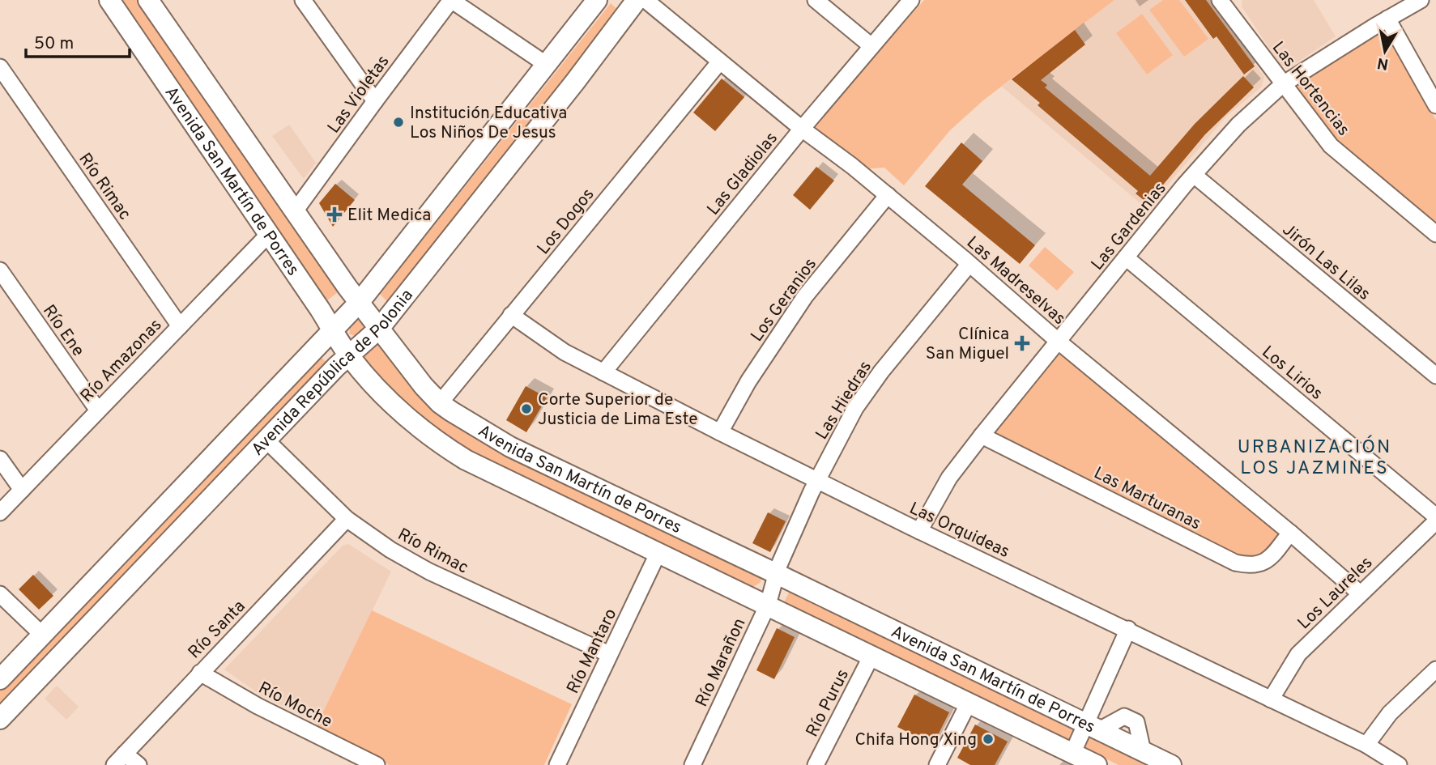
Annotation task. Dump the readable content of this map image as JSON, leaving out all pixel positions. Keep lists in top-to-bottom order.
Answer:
{
  "streets": {
    "main road": ["Avenida San Martín de Porres", "Avenida República de Polonia"],
    "street": [
      "Las Hortencias",
      "Las Violetas",
      "Las Gladiolas",
      "Río Rimac",
      "Los Dogos",
      "Las Gardenias",
      "Jirón Las Lilas",
      "Las Madreselvas",
      "Los Geranios",
      "Río Ene",
      "Río Amazonas",
      "Los Lirios",
      "Las Hiedras",
      "Las Marturanas",
      "Las Orquideas",
      "Los Laureles",
      "Río Santa",
      "Río Mantaro",
      "Río Marañon",
      "Río Purus",
      "Río Moche"
    ]
  },
  "crossings": [
    ["Las Hortencias", "Las Gardenias"],
    ["Las Violetas", "Avenida San Martín de Porres"],
    ["Las Gladiolas", "Las Madreselvas"],
    ["Las Gladiolas", "Las Orquideas"],
    ["Avenida San Martín de Porres", "Los Dogos"],
    ["Avenida San Martín de Porres", "Río Amazonas"],
    ["Avenida San Martín de Porres", "Avenida República de Polonia"],
    ["Avenida San Martín de Porres", "Las Hiedras"],
    ["Avenida San Martín de Porres", "Río Mantaro"],
    ["Avenida San Martín de Porres", "Río Marañon"],
    ["Avenida San Martín de Porres", "Río Purus"],
    ["Río Rimac", "Río Amazonas"],
    ["Río Rimac", "Avenida República de Polonia"],
    ["Río Rimac", "Río Santa"],
    ["Río Rimac", "Río Mantaro"],
    ["Los Dogos", "Las Madreselvas"],
    ["Los Dogos", "Las Orquideas"],
    ["Las Gardenias", "Jirón Las Lilas"],
    ["Las Gardenias", "Las Madreselvas"],
    ["Las Gardenias", "Los Lirios"],
    ["Las Gardenias", "Las Marturanas"],
    ["Las Gardenias", "Las Orquideas"],
    ["Las Madreselvas", "Los Geranios"],
    ["Las Madreselvas", "Las Hiedras"],
    ["Las Madreselvas", "Las Marturanas"],
    ["Las Madreselvas", "Los Laureles"],
    ["Los Geranios", "Las Orquideas"],
    ["Río Ene", "Río Amazonas"],
    ["Las Hiedras", "Las Orquideas"],
    ["Las Hiedras", "Río Marañon"],
    ["Las Orquideas", "Los Laureles"],
    ["Río Santa", "Río Moche"]
  ],
  "districts": ["URBANIZACIÓN LOS JAZMINES"],
  "places": {
    "other": ["Institución Educativa Los Niños De Jesus", "Corte Superior de Justicia de Lima Este", "Chifa Hong Xing"],
    "health": ["Elit Medica", "Clínica San Miguel"]
  },
  "scale_bar": "50 m",
  "north": "bottom"
}
